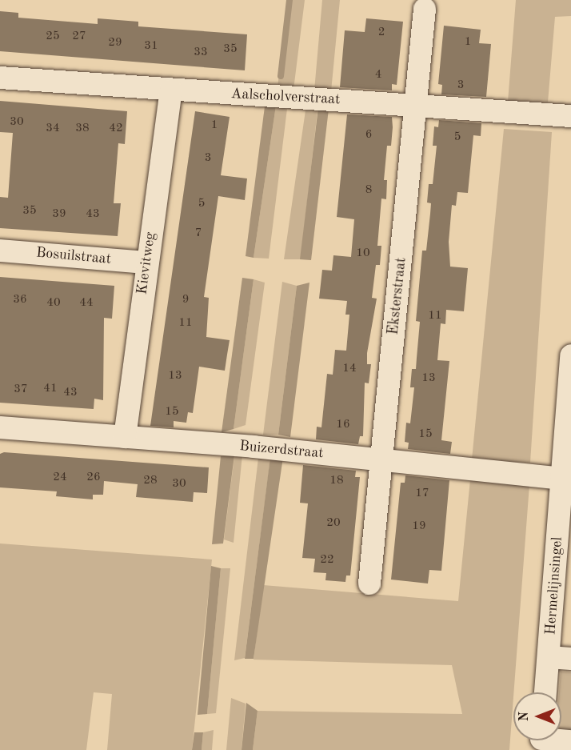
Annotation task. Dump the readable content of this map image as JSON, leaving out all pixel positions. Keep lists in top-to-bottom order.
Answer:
{
  "streets": {
    "street": [
      "Aalscholverstraat",
      "Bosuilstraat",
      "Kievitweg",
      "Eksterstraat",
      "Buizerdstraat",
      "Hermelijnsingel"
    ]
  },
  "crossings": [
    ["Aalscholverstraat", "Kievitweg"],
    ["Aalscholverstraat", "Eksterstraat"],
    ["Bosuilstraat", "Kievitweg"],
    ["Kievitweg", "Buizerdstraat"],
    ["Eksterstraat", "Buizerdstraat"],
    ["Buizerdstraat", "Hermelijnsingel"]
  ],
  "house_numbers": [
    "2",
    "25",
    "27",
    "1",
    "29",
    "31",
    "35",
    "33",
    "4",
    "3",
    "30",
    "1",
    "34",
    "38",
    "42",
    "6",
    "5",
    "3",
    "8",
    "5",
    "35",
    "39",
    "43",
    "7",
    "10",
    "36",
    "9",
    "40",
    "44",
    "11",
    "11",
    "14",
    "13",
    "13",
    "41",
    "37",
    "43",
    "15",
    "16",
    "15",
    "24",
    "26",
    "28",
    "18",
    "30",
    "17",
    "20",
    "19",
    "22"
  ],
  "north": "left"
}
